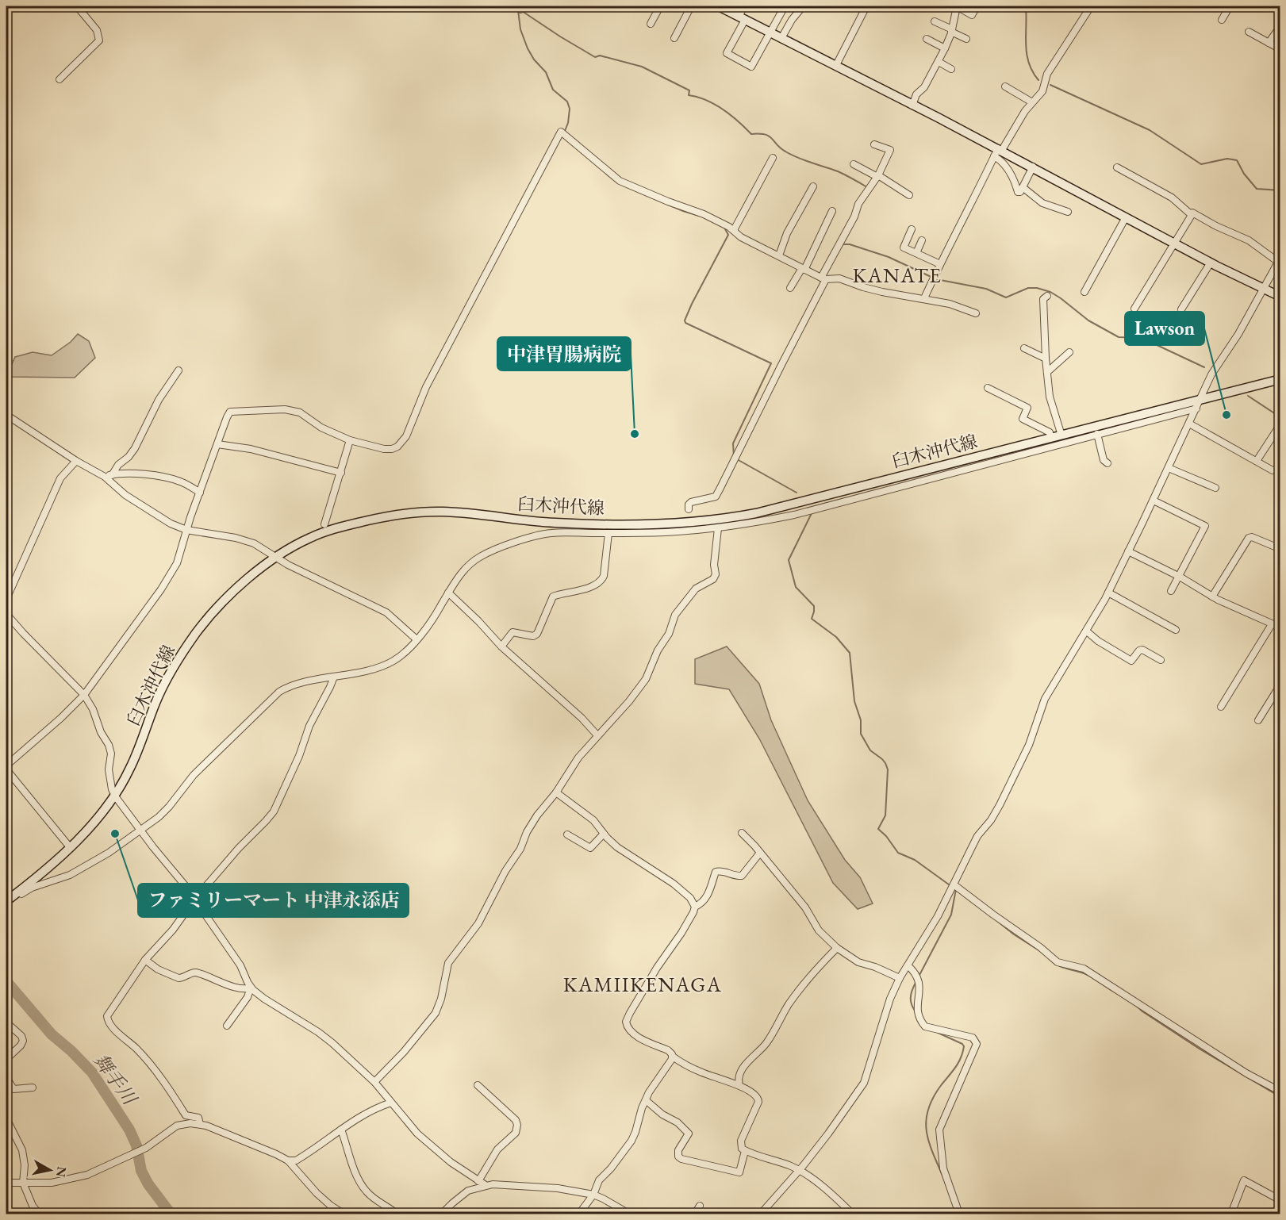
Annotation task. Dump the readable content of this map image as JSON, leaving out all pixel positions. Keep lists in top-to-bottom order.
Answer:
{
  "streets": {
    "main road": ["臼木沖代線"]
  },
  "districts": ["KANATE", "KAMIIKENAGA"],
  "water": ["舞手川"],
  "places": ["Lawson", "中津胃腸病院", "ファミリーマート 中津永添店"],
  "north": "right"
}
